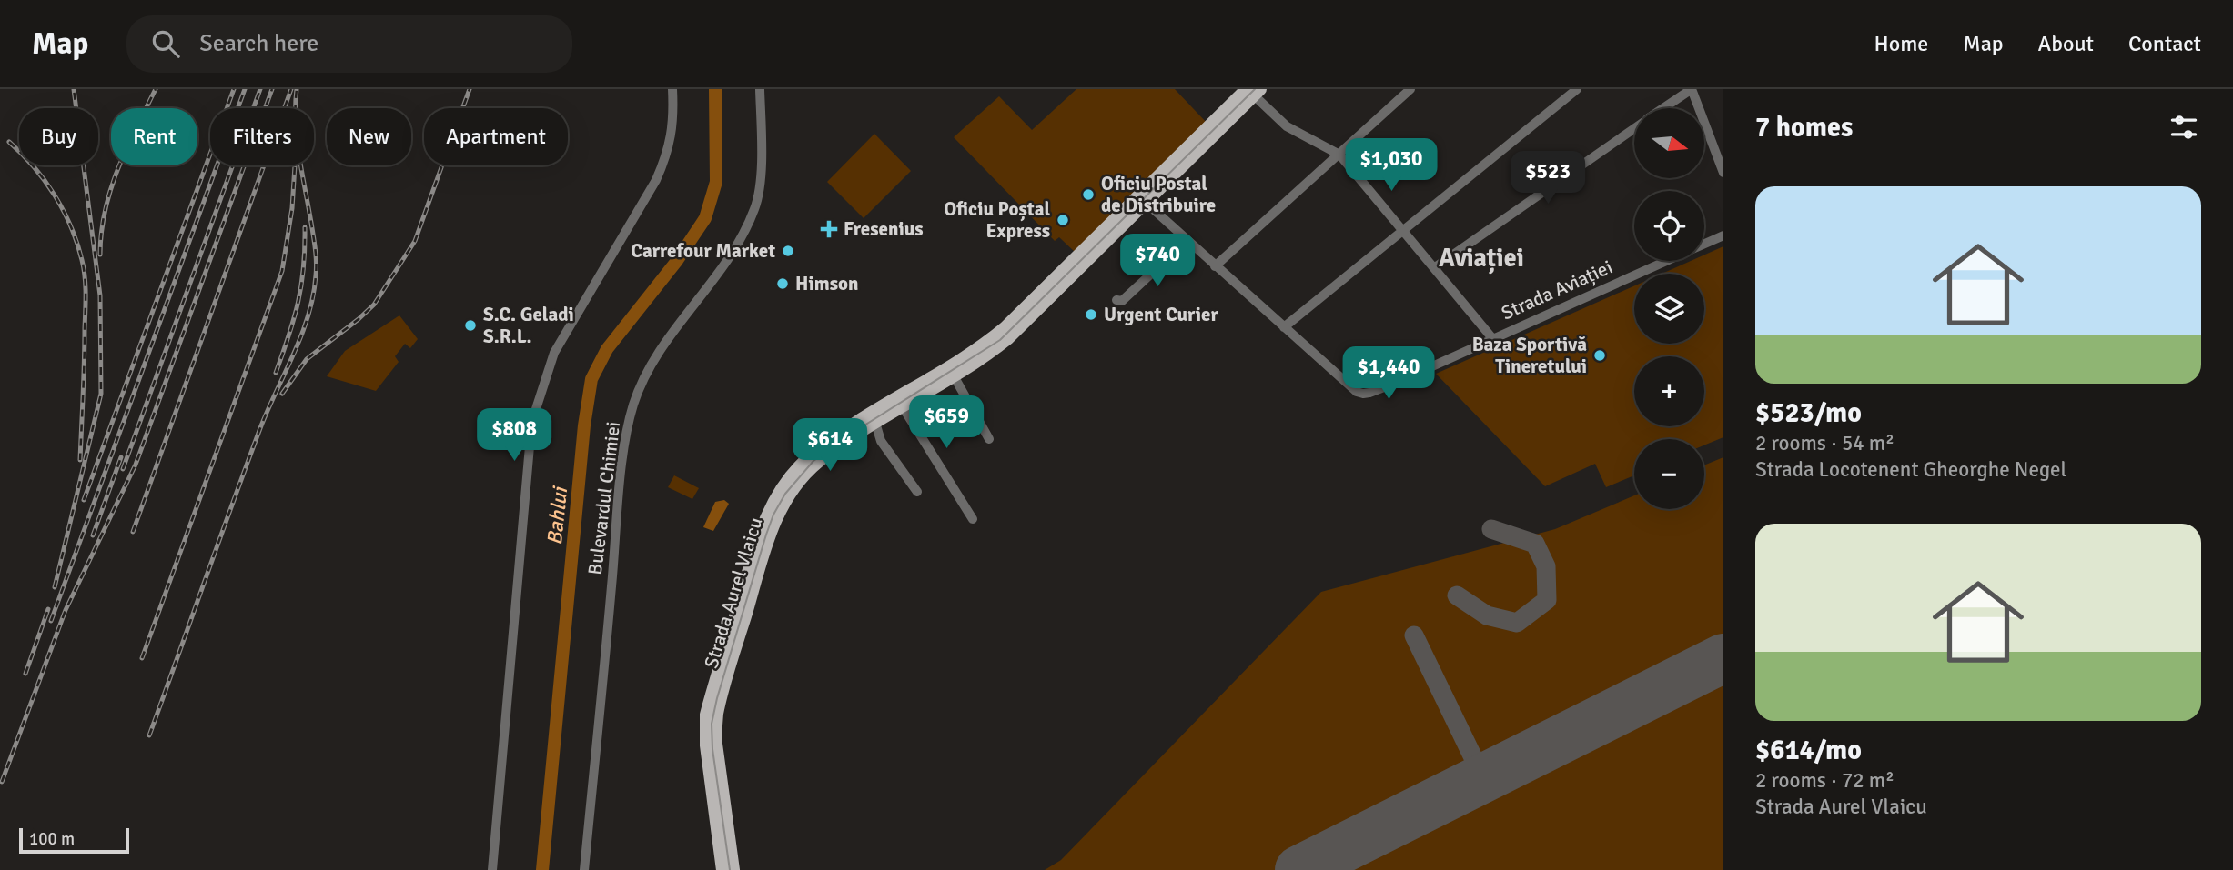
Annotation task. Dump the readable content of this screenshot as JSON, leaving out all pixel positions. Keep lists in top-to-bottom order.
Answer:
{
  "streets": {
    "main road": ["Strada Aurel Vlaicu"],
    "street": ["Strada Aviației", "Bulevardul Chimiei"]
  },
  "crossings": [
    ["Strada Aviației", "Strada Aurel Vlaicu"]
  ],
  "districts": ["Aviației"],
  "water": ["Bahlui"],
  "places": {
    "other": [
      "Oficiu Postal de Distribuire",
      "Oficiu Poștal Express",
      "Carrefour Market",
      "Himson",
      "Urgent Curier",
      "S.C. Geladi S.R.L.",
      "Baza Sportivă Tineretului"
    ],
    "health": ["Fresenius"]
  },
  "scale_bar": "100 m",
  "north": "right",
  "page": {
    "header": "Map",
    "search": "Search here",
    "nav": [
      "Home",
      "Map",
      "About",
      "Contact"
    ],
    "heading": "7 homes",
    "map_buttons": ["+", "−"],
    "chip": [
      "Buy",
      "Rent",
      "Filters",
      "New",
      "Apartment"
    ],
    "price": [
      "$1,030",
      "$523",
      "$740",
      "$1,440",
      "$659",
      "$808",
      "$614"
    ],
    "list": [
      {
        "name": "$523/mo",
        "note": "2 rooms · 54 m² · Strada Locotenent Gheorghe Negel"
      },
      {
        "name": "$614/mo",
        "note": "2 rooms · 72 m² · Strada Aurel Vlaicu"
      }
    ],
    "scale": "100 m"
  }
}
